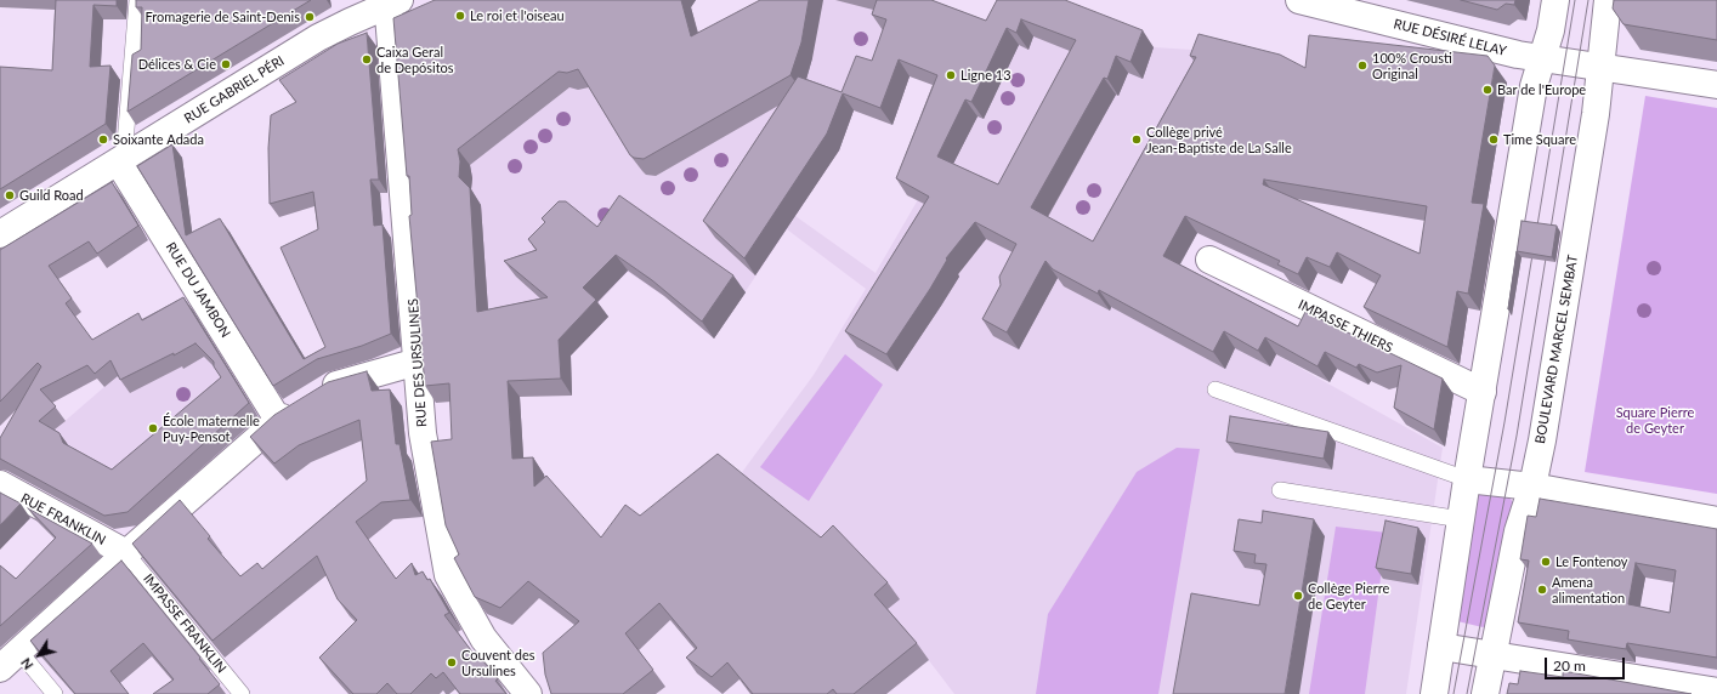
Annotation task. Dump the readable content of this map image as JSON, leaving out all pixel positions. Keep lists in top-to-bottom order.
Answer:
{
  "streets": {
    "street": [
      "RUE DÉSIRÉ LELAY",
      "RUE GABRIEL PÉRI",
      "RUE DU JAMBON",
      "IMPASSE THIERS",
      "BOULEVARD MARCEL SEMBAT",
      "RUE DES URSULINES",
      "RUE FRANKLIN"
    ],
    "lane": ["IMPASSE FRANKLIN"]
  },
  "crossings": [
    ["RUE DÉSIRÉ LELAY", "BOULEVARD MARCEL SEMBAT"],
    ["RUE GABRIEL PÉRI", "RUE DU JAMBON"],
    ["RUE GABRIEL PÉRI", "RUE DES URSULINES"],
    ["RUE FRANKLIN", "IMPASSE FRANKLIN"]
  ],
  "parks": ["Square Pierre de Geyter"],
  "places": [
    "Le roi et l'oiseau",
    "Fromagerie de Saint-Denis",
    "Caixa Geral de Depósitos",
    "Délices & Cie",
    "100% Crousti Original",
    "Ligne 13",
    "Bar de l'Europe",
    "Soixante Adada",
    "Collège privé Jean-Baptiste de La Salle",
    "Time Square",
    "Guild Road",
    "École maternelle Puy-Pensot",
    "Le Fontenoy",
    "Amena alimentation",
    "Collège Pierre de Geyter",
    "Couvent des Ursulines"
  ],
  "scale_bar": "20 m",
  "north": "bottom left"
}
